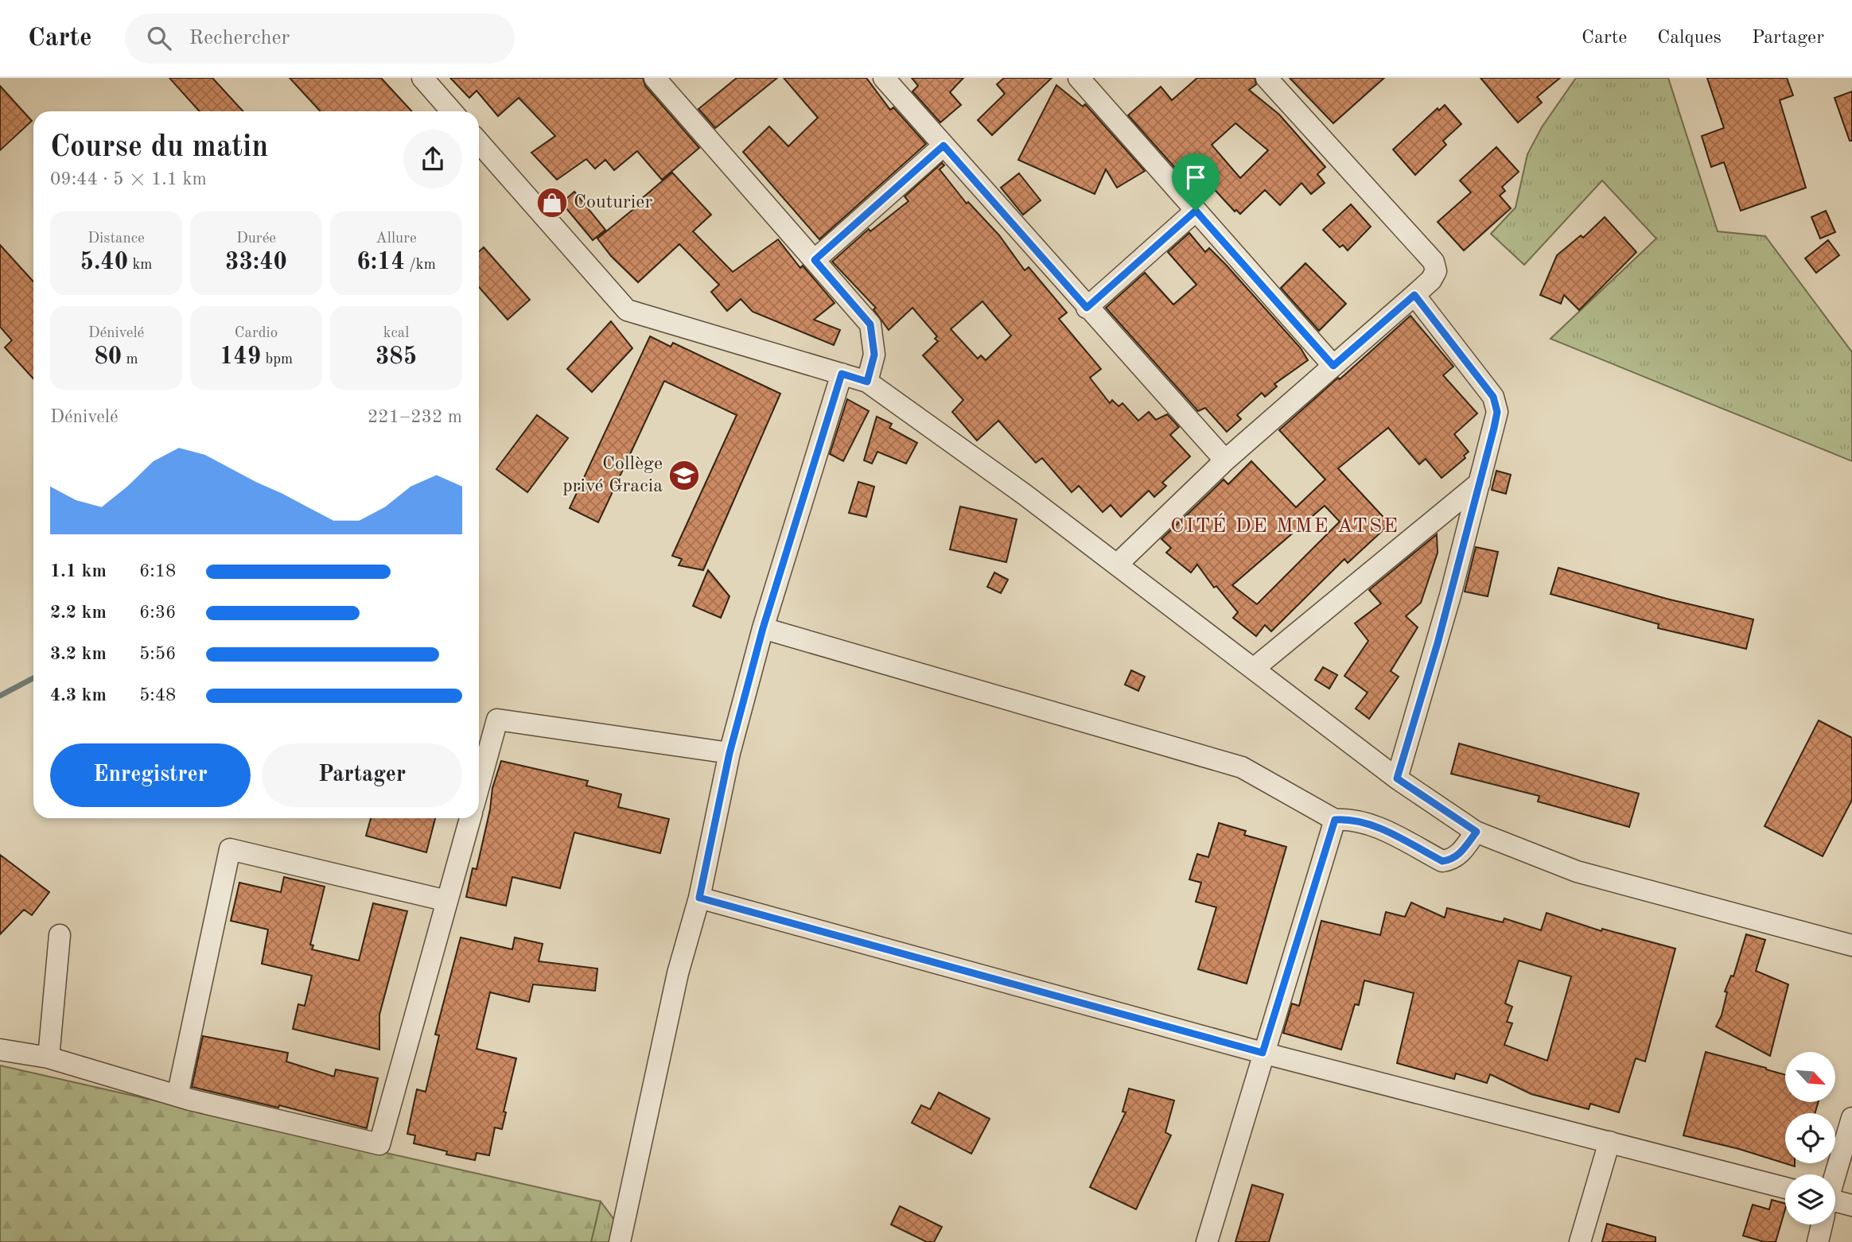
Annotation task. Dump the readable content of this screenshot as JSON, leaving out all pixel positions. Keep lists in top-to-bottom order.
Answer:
{
  "districts": ["CITÉ DE MME ATSE"],
  "places": {
    "shop": ["Couturier"],
    "school or university": ["Collège privé Gracia"]
  },
  "north": "bottom right",
  "page": {
    "header": "Carte",
    "search": "Rechercher",
    "nav": ["Carte", "Calques", "Partager"],
    "heading": ["Course du matin", "09:44 · 5 × 1.1 km"],
    "stats": [
      ["Distance", "5.40 km"],
      ["Durée", "33:40"],
      ["Allure", "6:14 /km"],
      ["Dénivelé", "80 m"],
      ["Cardio", "149 bpm"],
      ["kcal", "385"]
    ],
    "chart": ["Dénivelé", "221–232 m"],
    "list": [
      {
        "name": "1.1 km",
        "note": "6:18"
      },
      {
        "name": "2.2 km",
        "note": "6:36"
      },
      {
        "name": "3.2 km",
        "note": "5:56"
      },
      {
        "name": "4.3 km",
        "note": "5:48"
      }
    ],
    "buttons": ["Enregistrer", "Partager"]
  }
}
